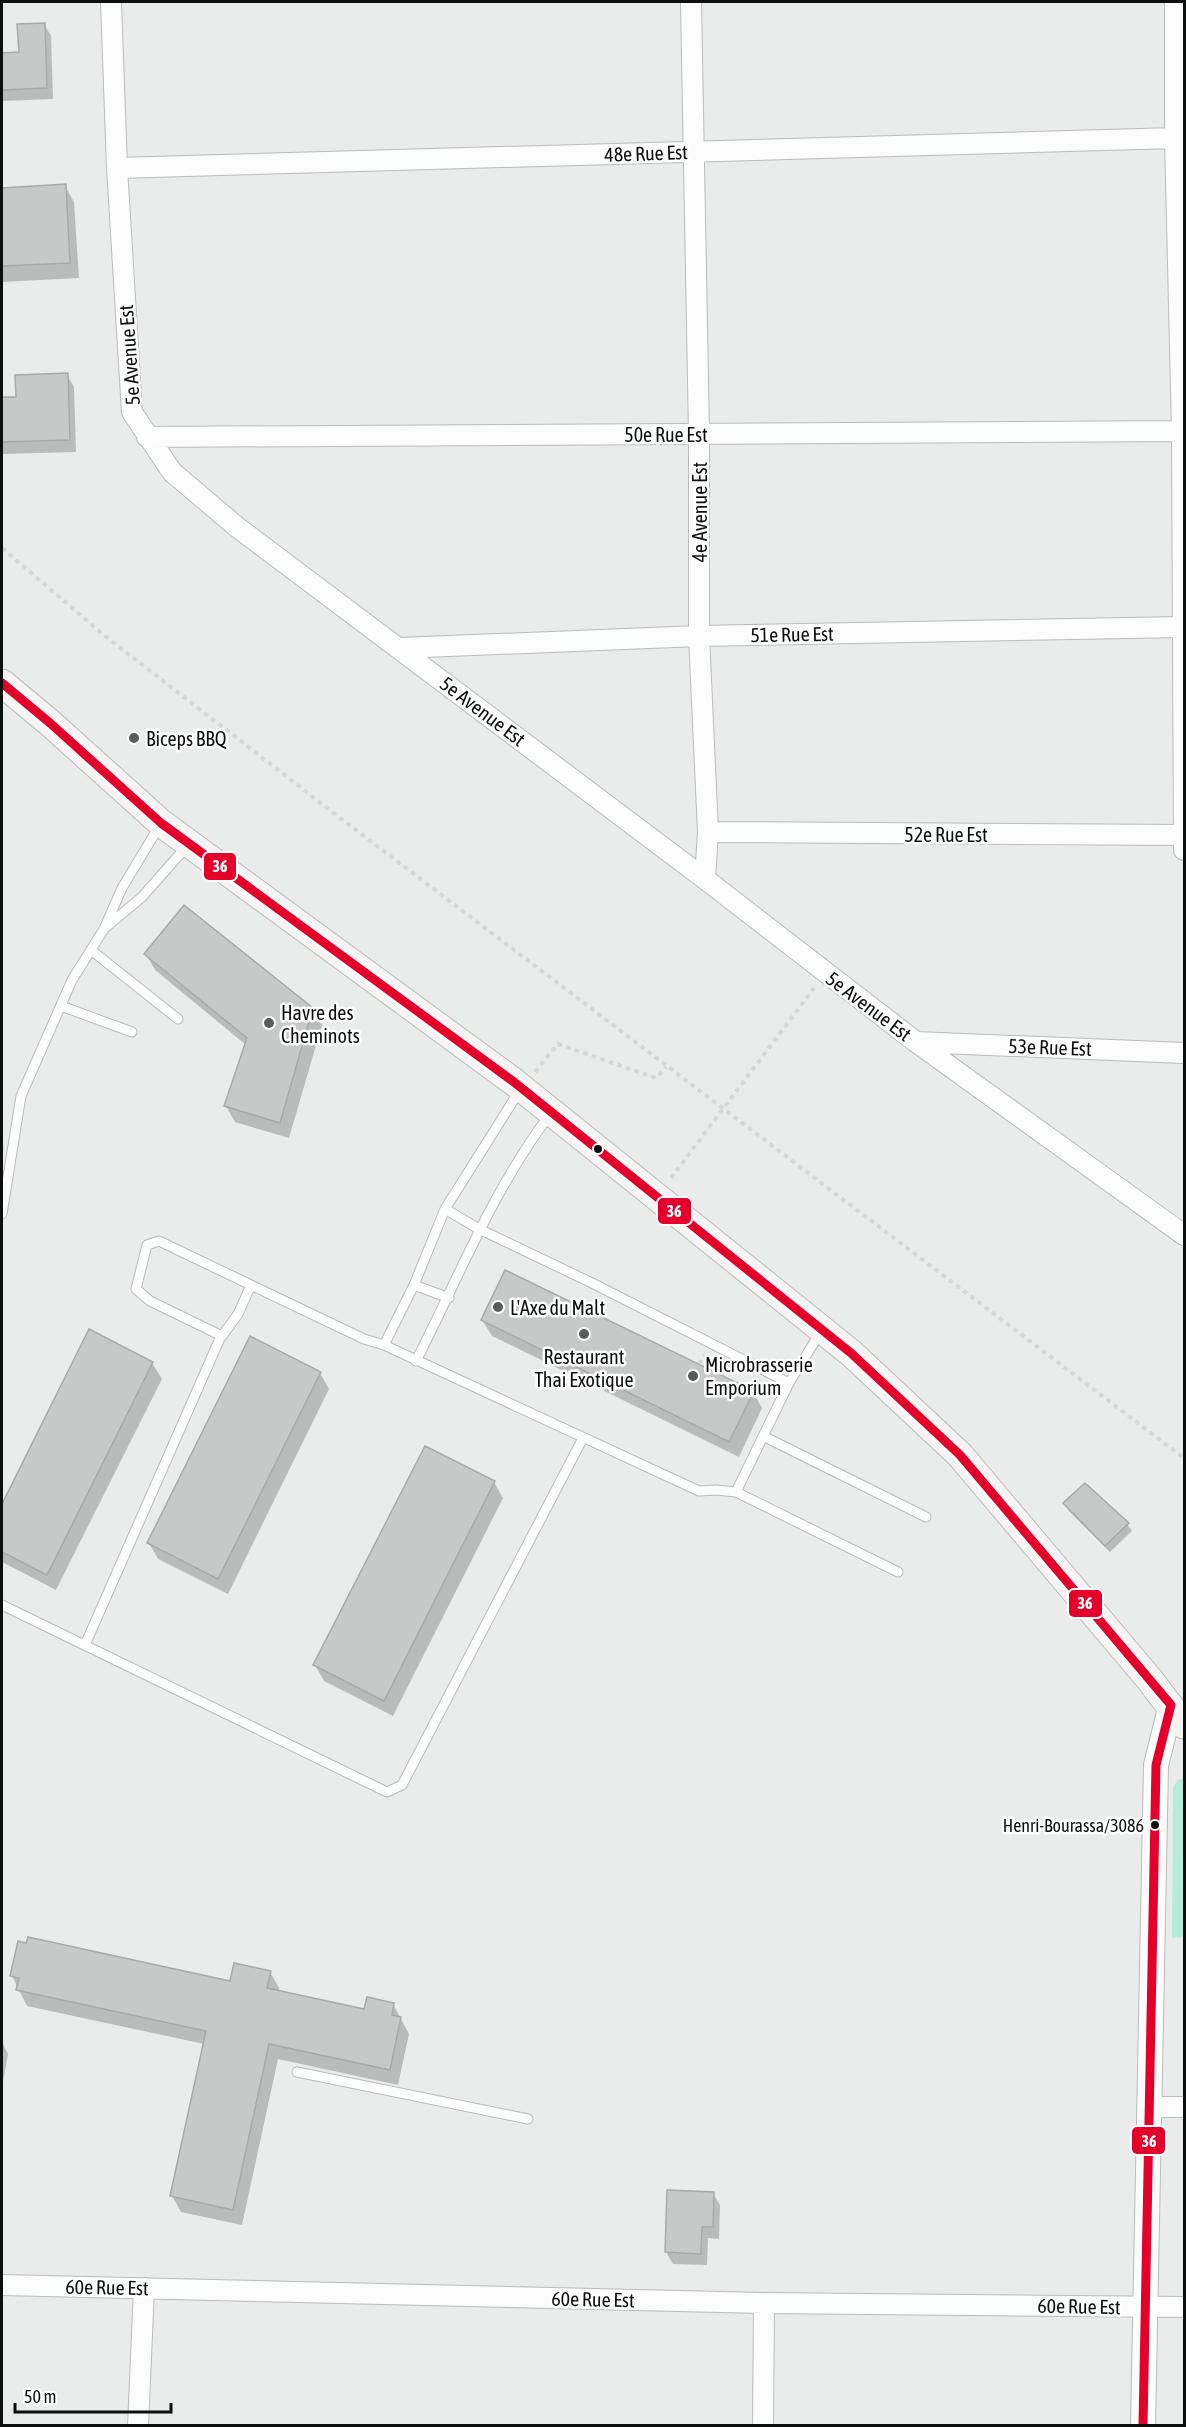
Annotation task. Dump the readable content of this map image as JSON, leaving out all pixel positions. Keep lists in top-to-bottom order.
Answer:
{
  "streets": {
    "street": [
      "48e Rue Est",
      "5e Avenue Est",
      "50e Rue Est",
      "4e Avenue Est",
      "51e Rue Est",
      "52e Rue Est",
      "53e Rue Est",
      "60e Rue Est"
    ]
  },
  "crossings": [
    ["48e Rue Est", "5e Avenue Est"],
    ["48e Rue Est", "4e Avenue Est"],
    ["5e Avenue Est", "50e Rue Est"],
    ["5e Avenue Est", "4e Avenue Est"],
    ["5e Avenue Est", "51e Rue Est"],
    ["5e Avenue Est", "53e Rue Est"],
    ["50e Rue Est", "4e Avenue Est"],
    ["4e Avenue Est", "51e Rue Est"],
    ["4e Avenue Est", "52e Rue Est"]
  ],
  "places": [
    "Biceps BBQ",
    "Havre des Cheminots",
    "L'Axe du Malt",
    "Restaurant Thai Exotique",
    "Microbrasserie Emporium",
    "Henri-Bourassa/3086"
  ],
  "lines": ["transit line 36"],
  "scale_bar": "50 m"
}
